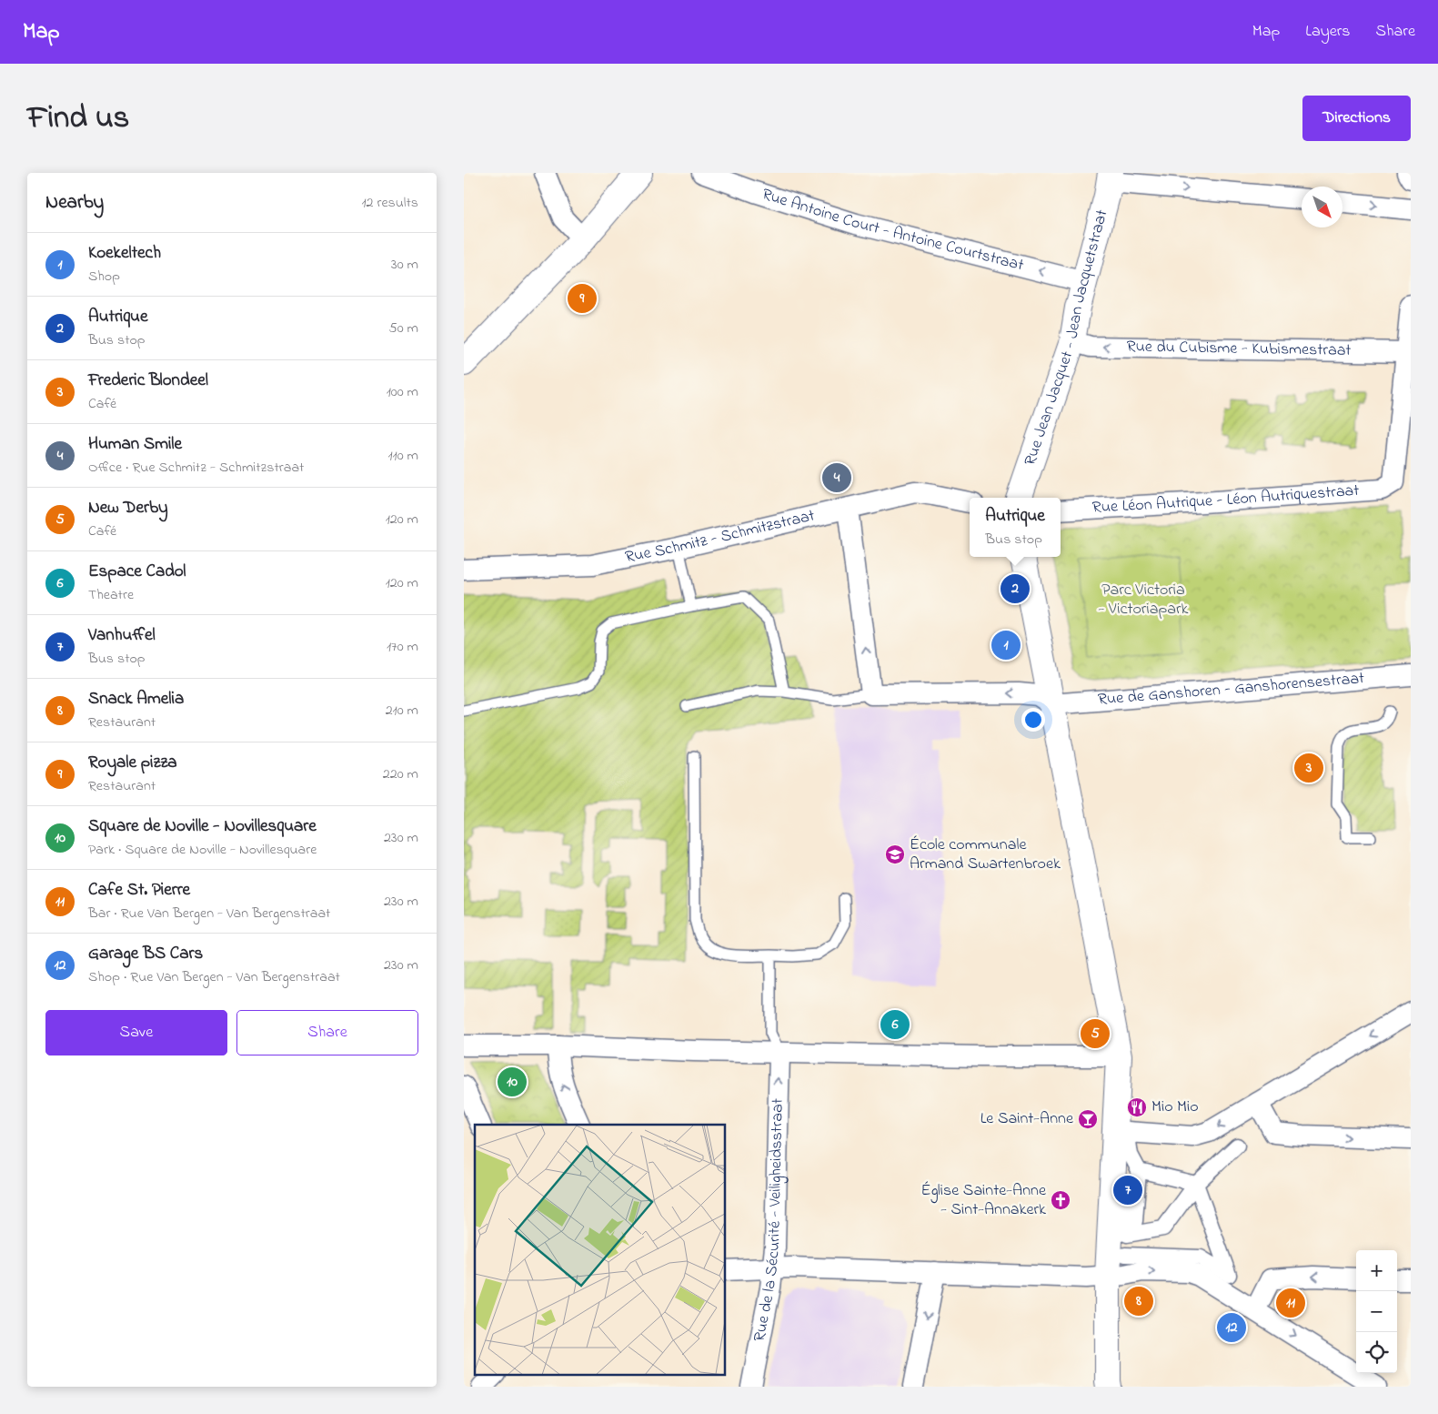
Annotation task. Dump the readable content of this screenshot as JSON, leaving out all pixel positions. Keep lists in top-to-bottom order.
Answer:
{
  "streets": {
    "street": [
      "Rue Antoine Court - Antoine Courtstraat",
      "Rue Jean Jacquet - Jean Jacquetstraat",
      "Rue du Cubisme - Kubismestraat",
      "Rue Léon Autrique - Léon Autriquestraat",
      "Rue Schmitz - Schmitzstraat",
      "Rue de Ganshoren - Ganshorensestraat",
      "Rue de la Sécurité - Veiligheidsstraat"
    ]
  },
  "crossings": [
    ["Rue Antoine Court - Antoine Courtstraat", "Rue Jean Jacquet - Jean Jacquetstraat"],
    ["Rue Jean Jacquet - Jean Jacquetstraat", "Rue du Cubisme - Kubismestraat"],
    ["Rue du Cubisme - Kubismestraat", "Rue Léon Autrique - Léon Autriquestraat"]
  ],
  "one_way": ["Rue Antoine Court - Antoine Courtstraat", "Rue de la Sécurité - Veiligheidsstraat"],
  "parks": ["Parc Victoria - Victoriapark"],
  "places": {
    "school or university": ["École communale Armand Swartenbroek"],
    "restaurant": ["Mio Mio"],
    "bar": ["Le Saint-Anne"],
    "church": ["Église Sainte-Anne - Sint-Annakerk"]
  },
  "north": "bottom right",
  "page": {
    "header": "Map",
    "nav": ["Map", "Layers", "Share"],
    "title": "Find us",
    "buttons": [
      "Directions",
      ["Save", "Share"]
    ],
    "heading": ["Nearby", "12 results"],
    "list": [
      {
        "mark": "1",
        "name": "Koekeltech",
        "note": "Shop",
        "value": "30 m"
      },
      {
        "mark": "2",
        "name": "Autrique",
        "note": "Bus stop",
        "value": "50 m"
      },
      {
        "mark": "3",
        "name": "Frederic Blondeel",
        "note": "Café",
        "value": "100 m"
      },
      {
        "mark": "4",
        "name": "Human Smile",
        "note": "Office · Rue Schmitz - Schmitzstraat",
        "value": "110 m"
      },
      {
        "mark": "5",
        "name": "New Derby",
        "note": "Café",
        "value": "120 m"
      },
      {
        "mark": "6",
        "name": "Espace Cadol",
        "note": "Theatre",
        "value": "120 m"
      },
      {
        "mark": "7",
        "name": "Vanhuffel",
        "note": "Bus stop",
        "value": "170 m"
      },
      {
        "mark": "8",
        "name": "Snack Amelia",
        "note": "Restaurant",
        "value": "210 m"
      },
      {
        "mark": "9",
        "name": "Royale pizza",
        "note": "Restaurant",
        "value": "220 m"
      },
      {
        "mark": "10",
        "name": "Square de Noville - Novillesquare",
        "note": "Park · Square de Noville - Novillesquare",
        "value": "230 m"
      },
      {
        "mark": "11",
        "name": "Cafe St. Pierre",
        "note": "Bar · Rue Van Bergen - Van Bergenstraat",
        "value": "230 m"
      },
      {
        "mark": "12",
        "name": "Garage BS Cars",
        "note": "Shop · Rue Van Bergen - Van Bergenstraat",
        "value": "230 m"
      }
    ],
    "pins": [
      "9",
      "4",
      "2",
      "1",
      "3",
      "6",
      "5",
      "10",
      "7",
      "8",
      "11",
      "12"
    ],
    "popup": ["Autrique", "Bus stop"],
    "map_buttons": ["+", "−"]
  }
}
